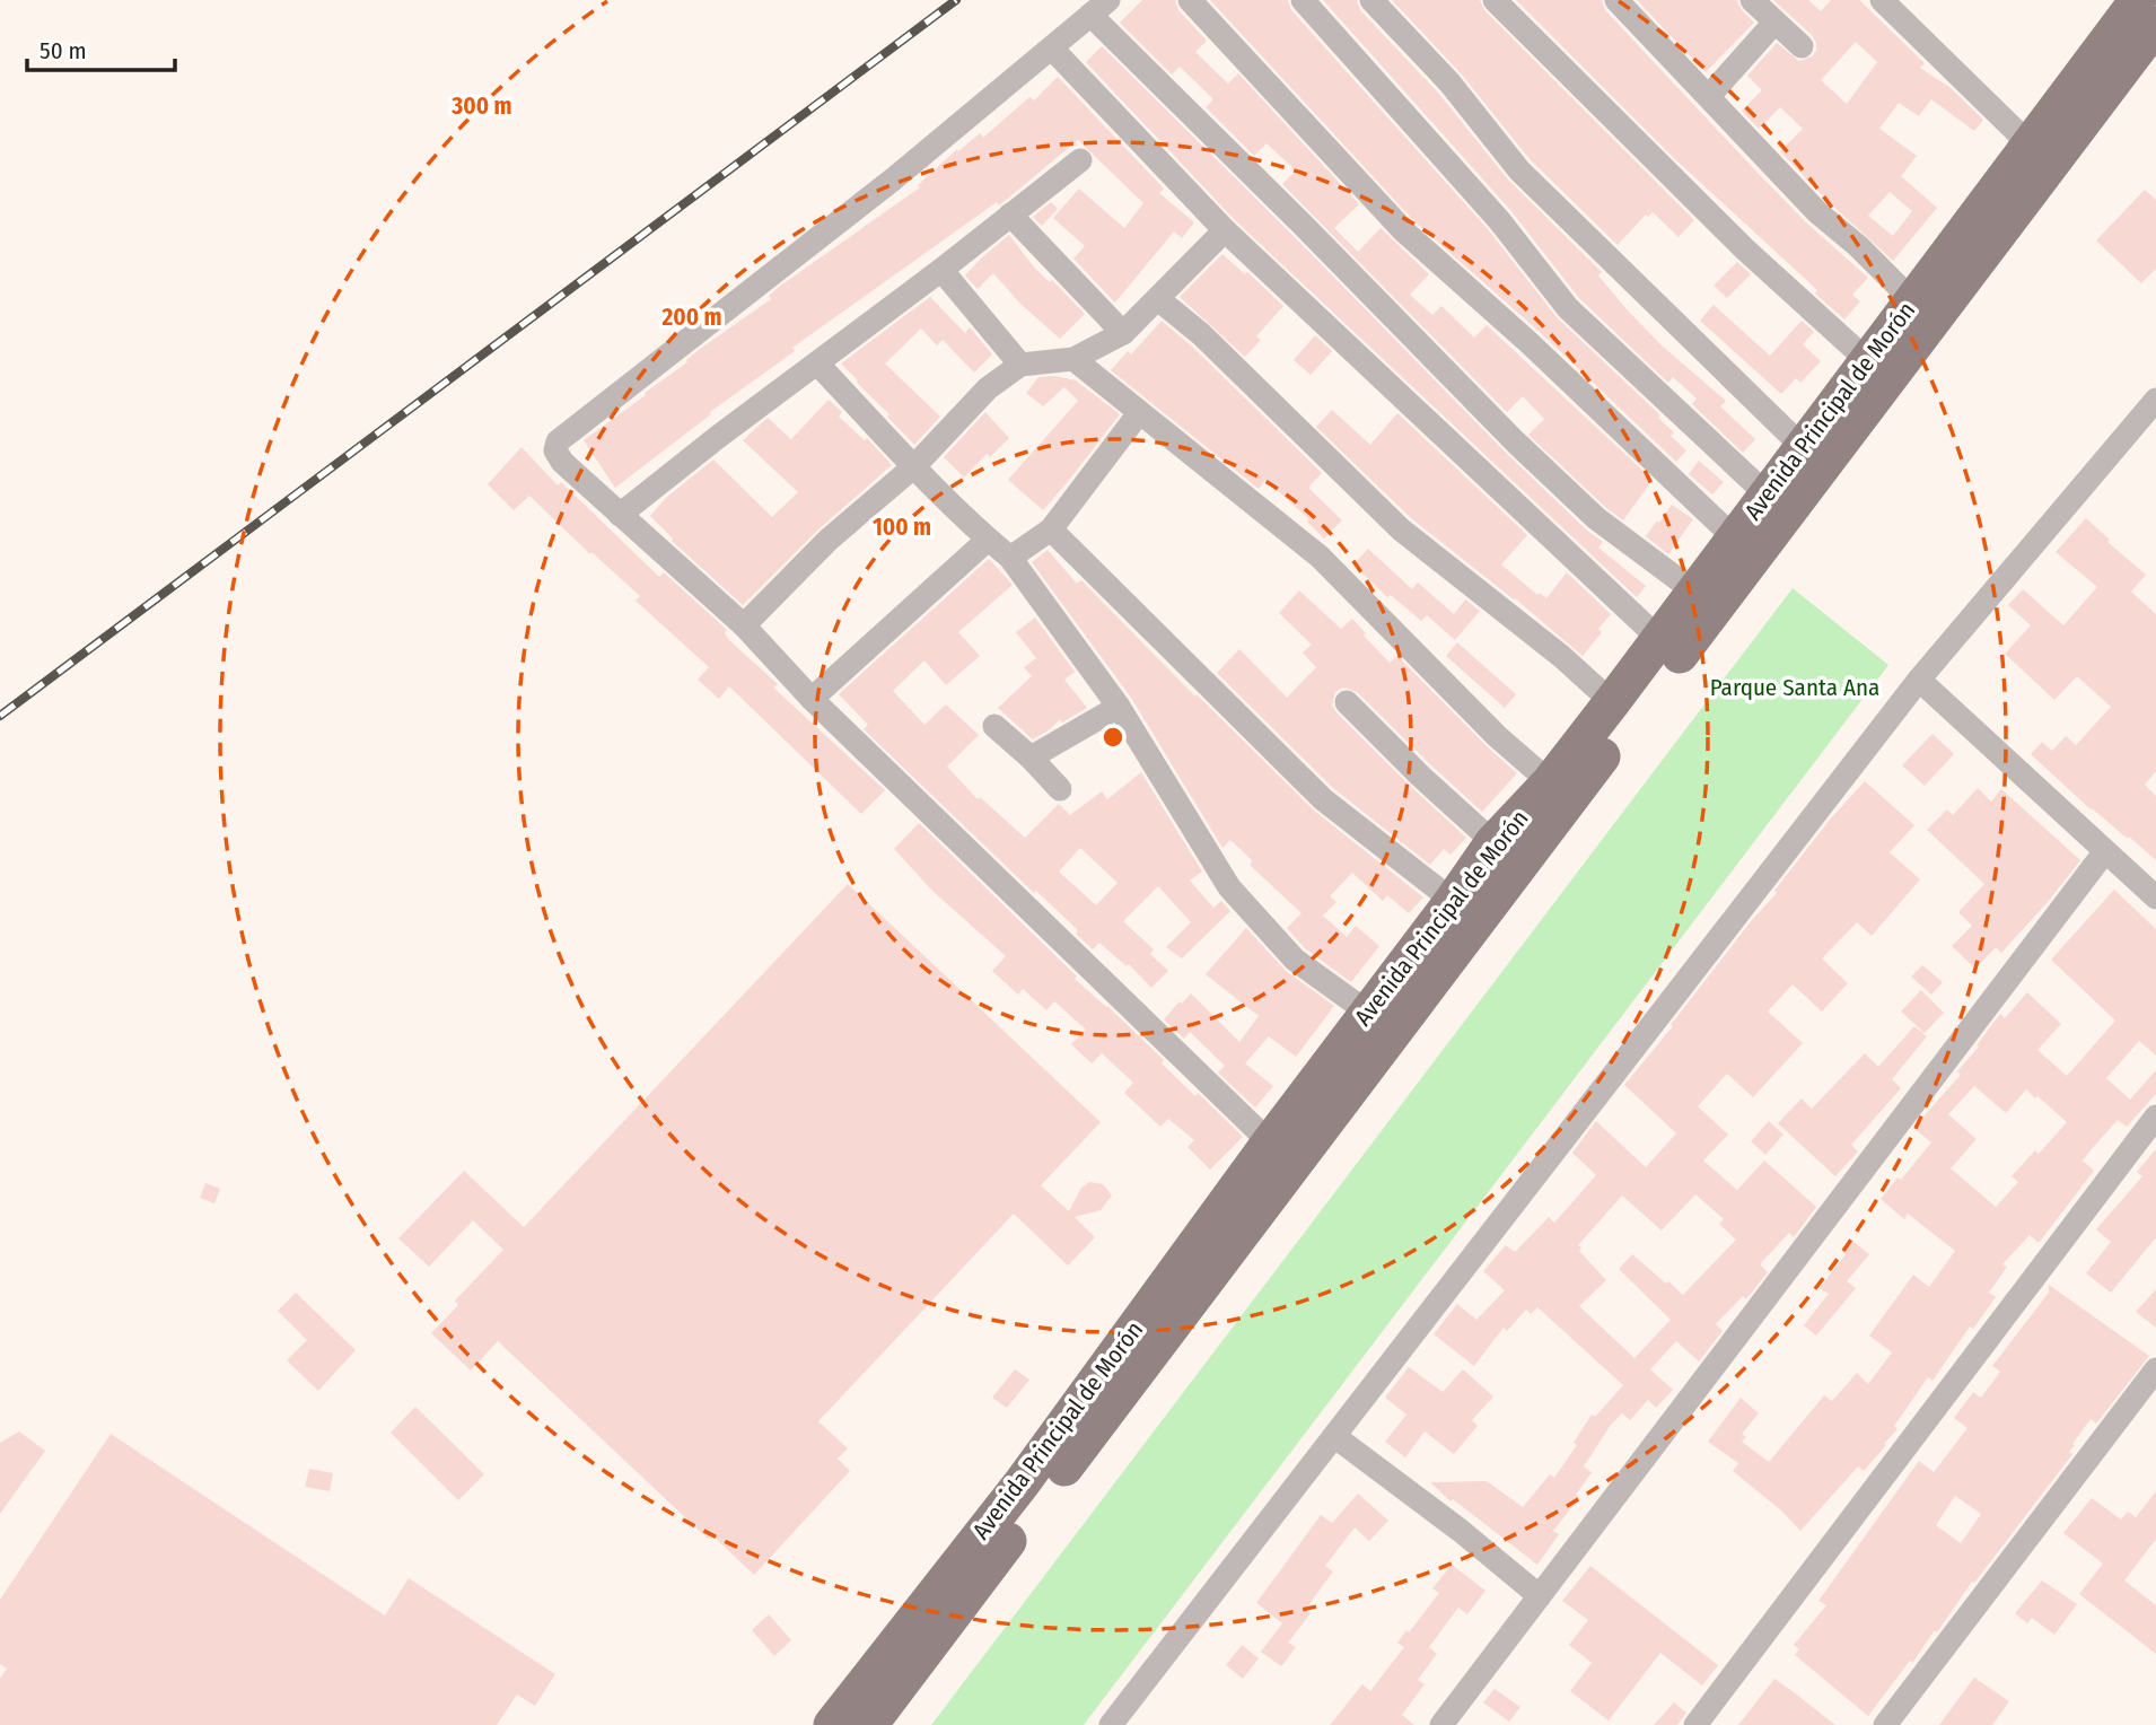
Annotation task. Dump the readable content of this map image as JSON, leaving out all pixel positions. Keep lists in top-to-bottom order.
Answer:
{
  "streets": {
    "main road": ["Avenida Principal de Morón"]
  },
  "parks": ["Parque Santa Ana"],
  "scale_bar": "50 m",
  "rings": ["300 m", "200 m", "100 m"]
}
